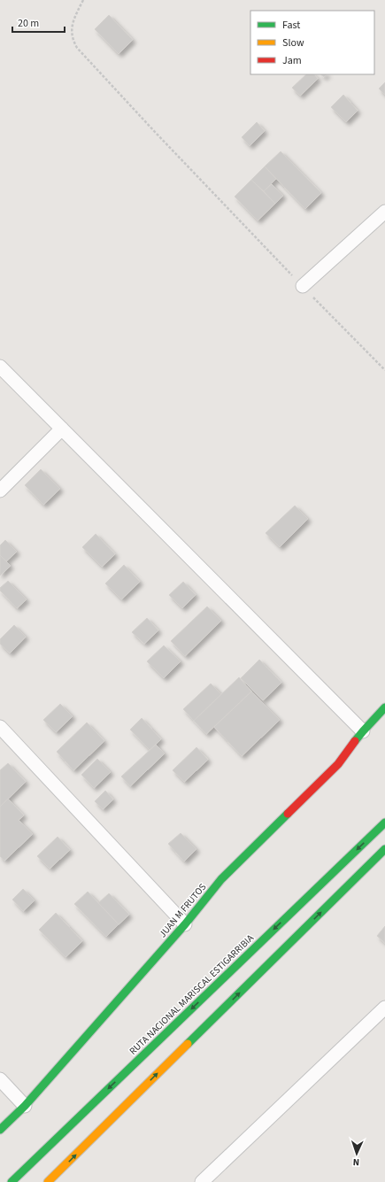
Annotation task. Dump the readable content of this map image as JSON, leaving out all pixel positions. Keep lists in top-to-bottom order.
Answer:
{
  "streets": {
    "main road": ["JUAN M FRUTOS", "RUTA NACIONAL MARISCAL ESTIGARRIBIA"]
  },
  "legend": ["Fast", "Slow", "Jam"],
  "scale_bar": "20 m",
  "north": "bottom"
}
